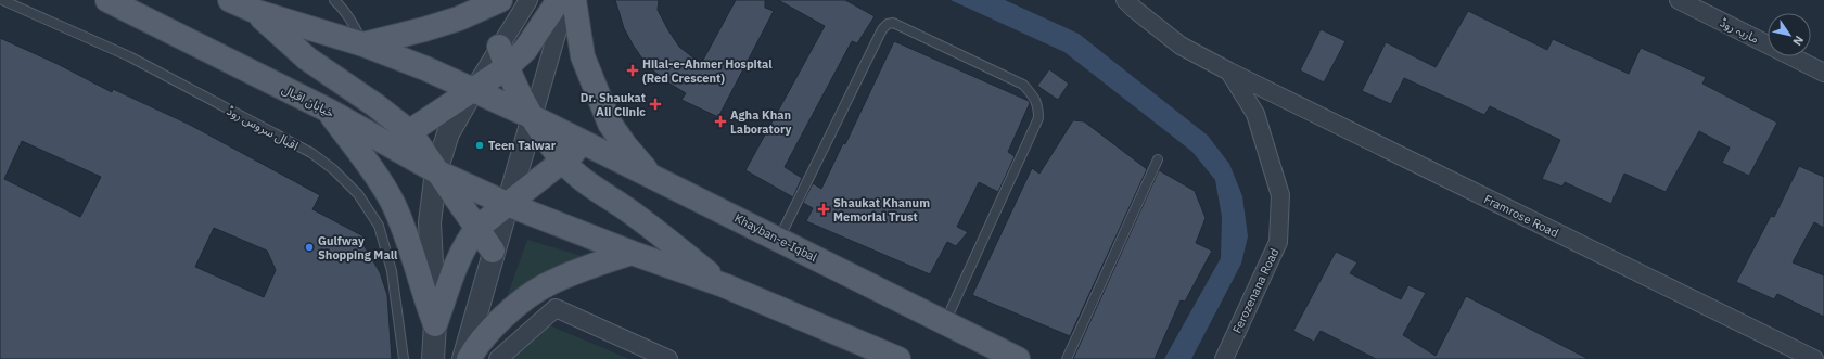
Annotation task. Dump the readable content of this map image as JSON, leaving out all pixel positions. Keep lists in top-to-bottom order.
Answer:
{
  "streets": {
    "main road": ["خیابان اقبال", "Khayban-e-Iqbal"],
    "street": ["ماریہ روڈ", "Framrose Road", "Ferozenana Road"],
    "lane": ["اقبال سروس روڈ"]
  },
  "crossings": [
    ["Framrose Road", "Ferozenana Road"]
  ],
  "places": {
    "health": [
      "Hilal-e-Ahmer Hospital (Red Crescent)",
      "Dr. Shaukat Ali Clinic",
      "Agha Khan Laboratory",
      "Shaukat Khanum Memorial Trust"
    ],
    "other": ["Teen Talwar", "Gulfway Shopping Mall"]
  },
  "north": "bottom right"
}
